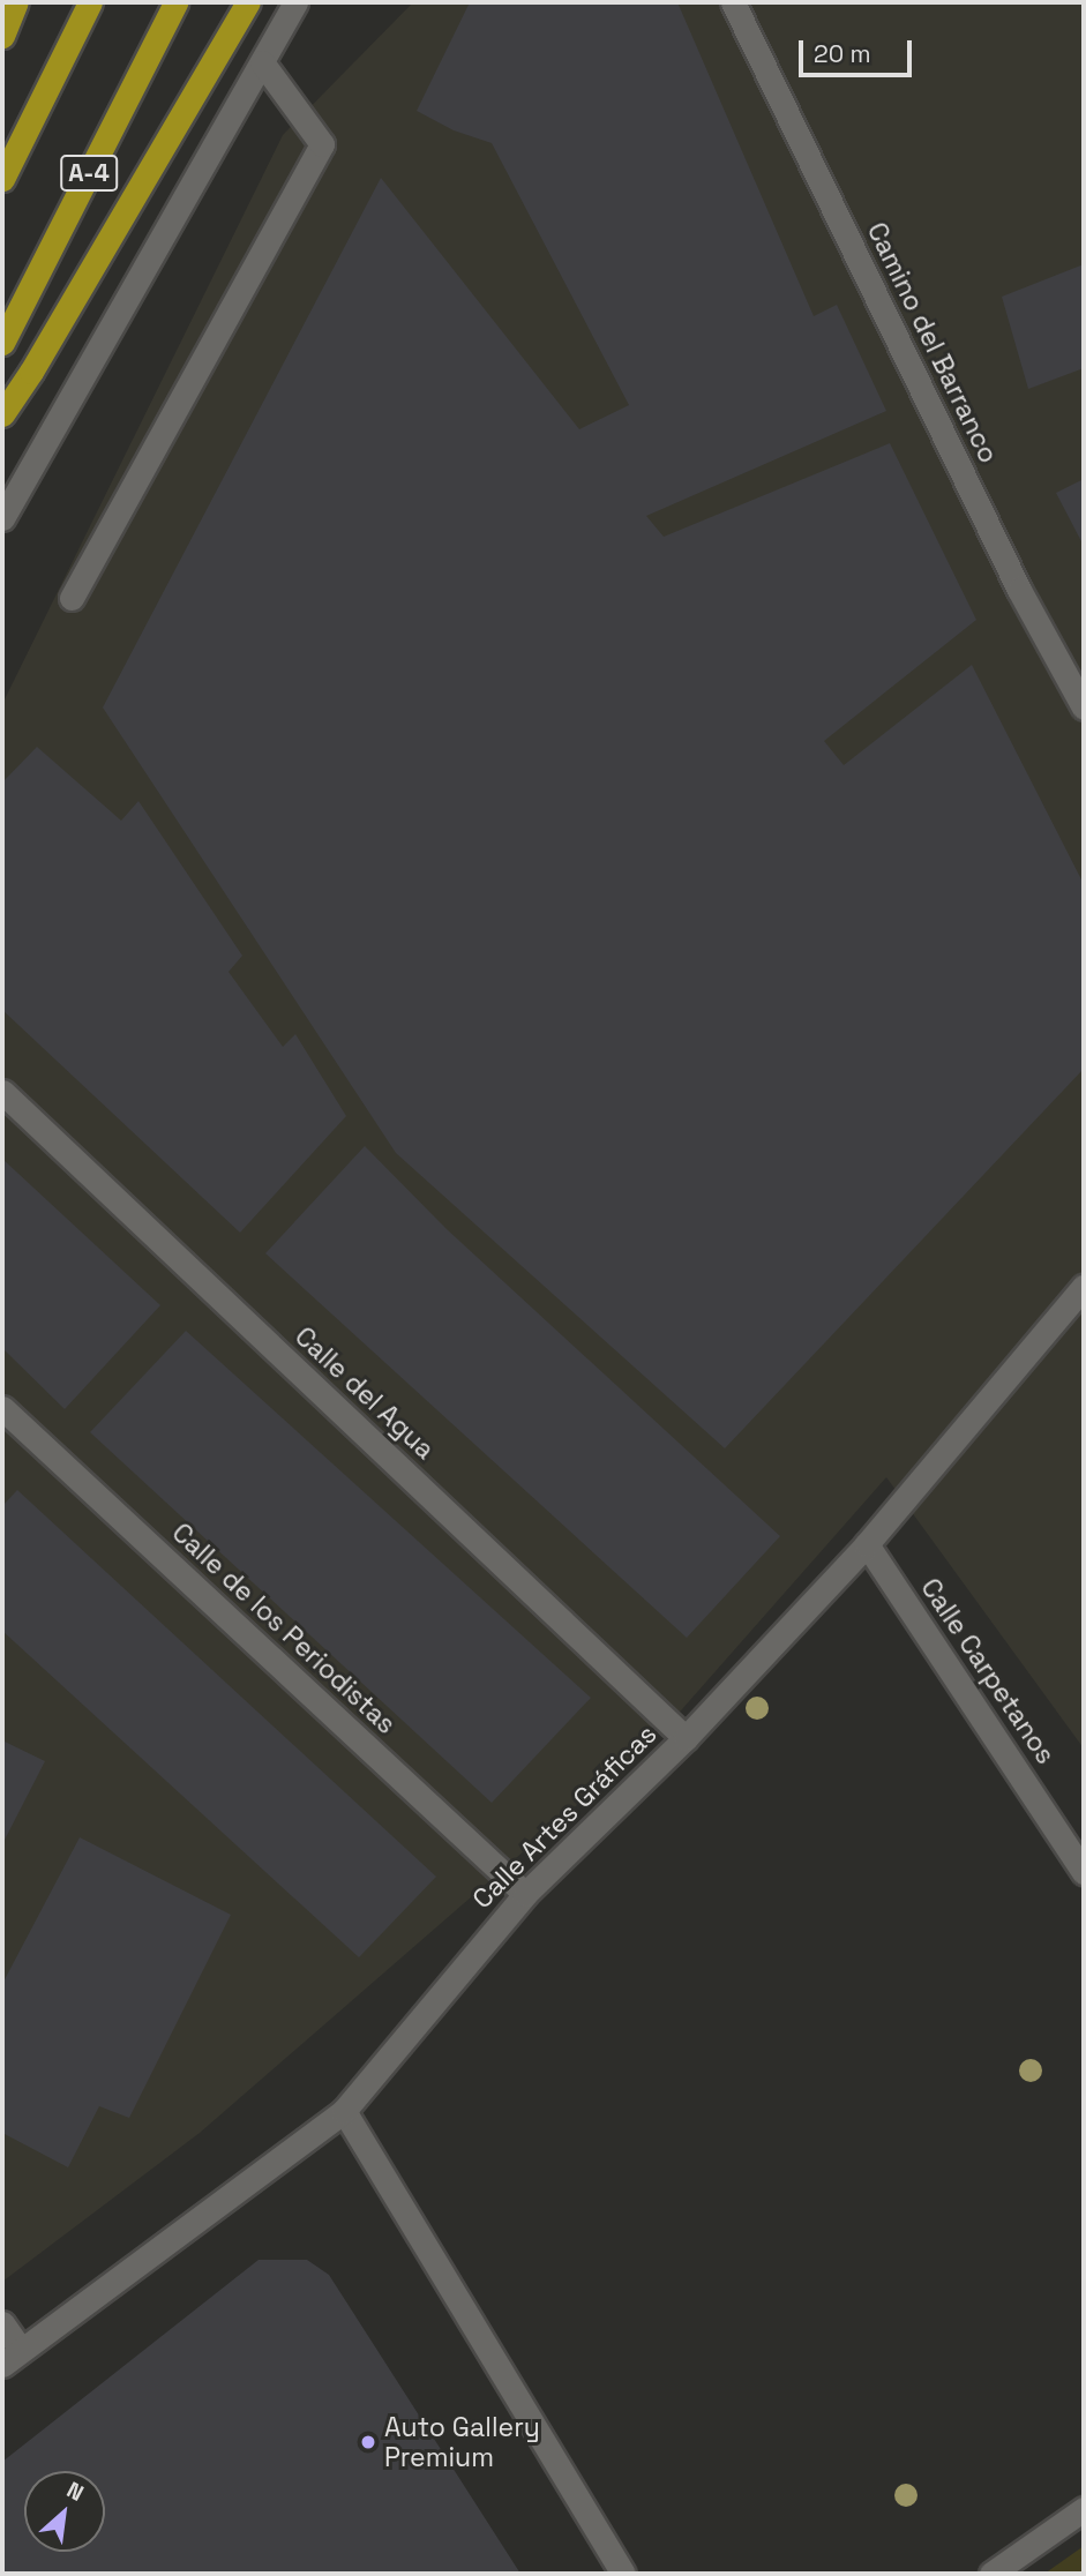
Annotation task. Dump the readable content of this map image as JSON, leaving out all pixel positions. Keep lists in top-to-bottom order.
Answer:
{
  "streets": {
    "highway": ["A-4"],
    "street": [
      "Camino del Barranco",
      "Calle del Agua",
      "Calle de los Periodistas",
      "Calle Carpetanos",
      "Calle Artes Gráficas"
    ]
  },
  "crossings": [
    ["Calle del Agua", "Calle Artes Gráficas"],
    ["Calle de los Periodistas", "Calle Artes Gráficas"],
    ["Calle Carpetanos", "Calle Artes Gráficas"]
  ],
  "places": ["Auto Gallery Premium"],
  "scale_bar": "20 m",
  "north": "top right"
}
